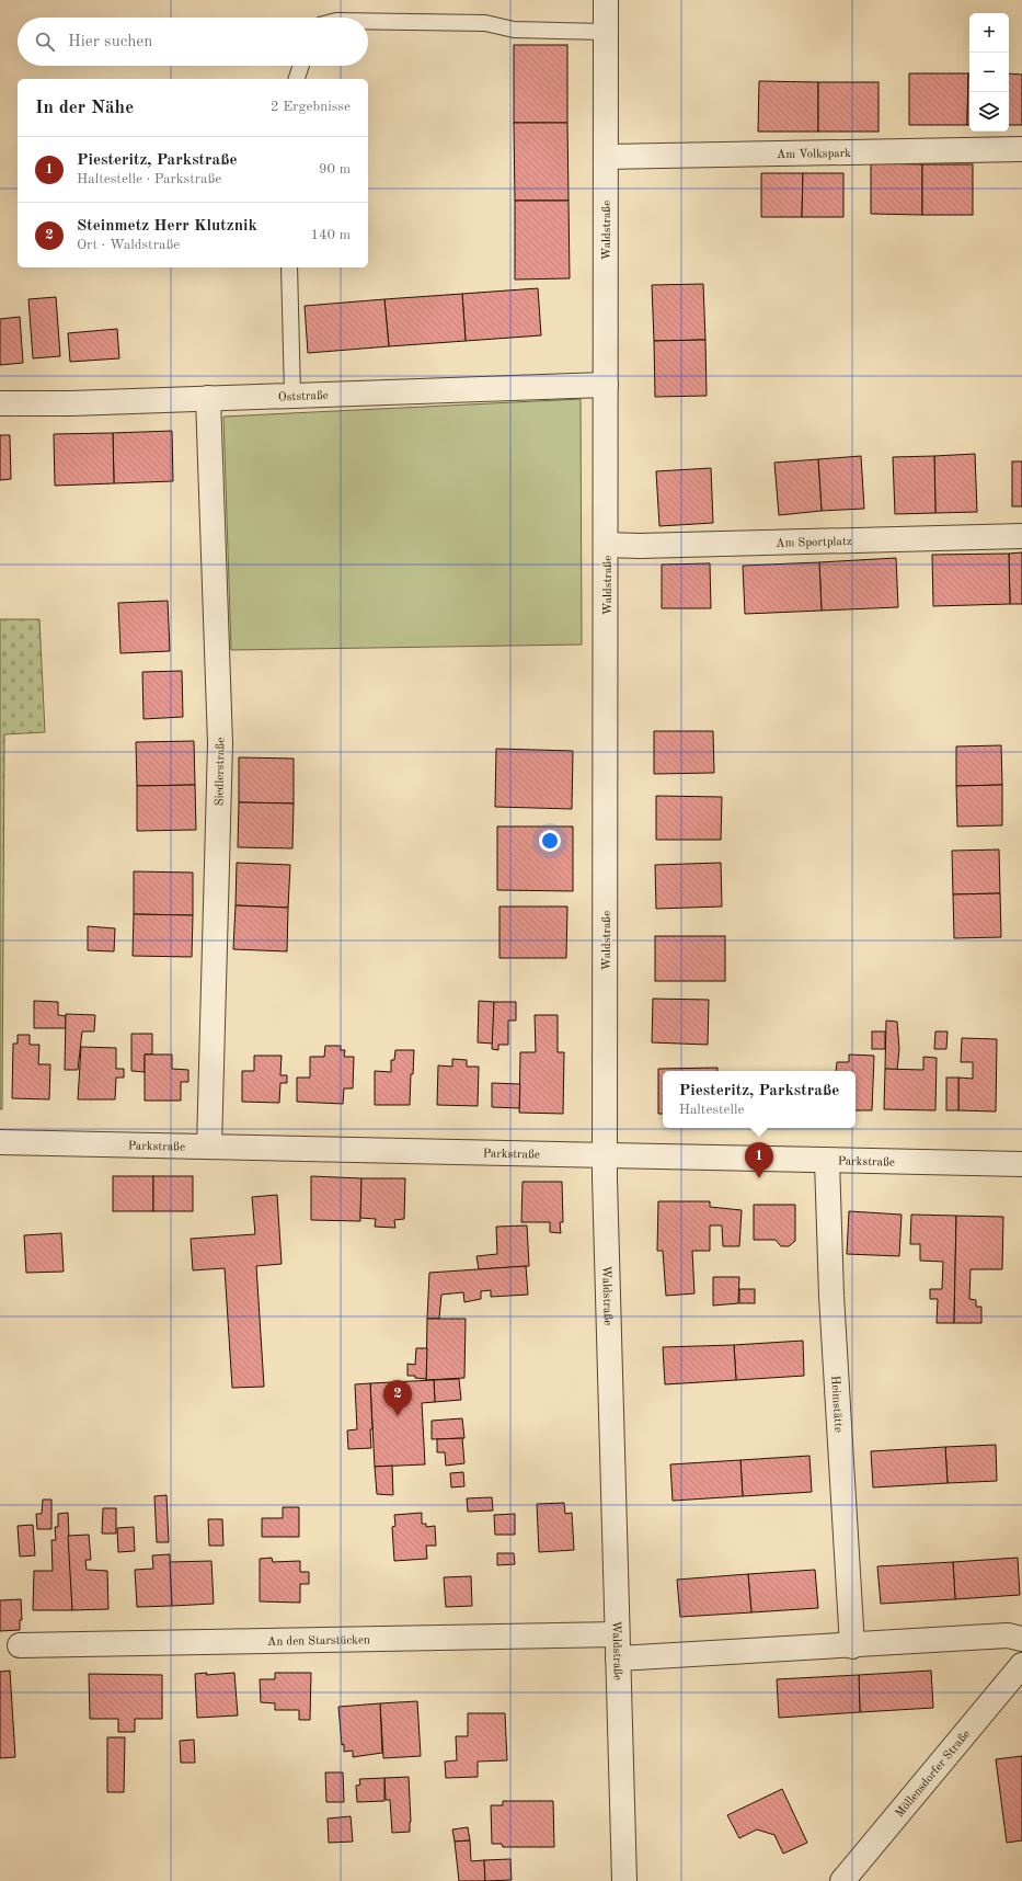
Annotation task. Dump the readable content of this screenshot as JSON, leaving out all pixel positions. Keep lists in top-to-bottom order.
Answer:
{
  "streets": {
    "street": [
      "Am Volkspark",
      "Waldstraße",
      "Oststraße",
      "Am Sportplatz",
      "Siedlerstraße",
      "Parkstraße",
      "Heimstätte",
      "An den Starstücken",
      "Möllensdorfer Straße"
    ]
  },
  "crossings": [
    ["Am Volkspark", "Waldstraße"],
    ["Waldstraße", "Oststraße"],
    ["Waldstraße", "Am Sportplatz"],
    ["Waldstraße", "Parkstraße"],
    ["Waldstraße", "An den Starstücken"],
    ["Oststraße", "Siedlerstraße"],
    ["Siedlerstraße", "Parkstraße"],
    ["Parkstraße", "Heimstätte"]
  ],
  "page": {
    "map_buttons": ["+", "−"],
    "search": "Hier suchen",
    "heading": ["In der Nähe", "2 Ergebnisse"],
    "list": [
      {
        "mark": "1",
        "name": "Piesteritz, Parkstraße",
        "note": "Haltestelle · Parkstraße",
        "value": "90 m"
      },
      {
        "mark": "2",
        "name": "Steinmetz Herr Klutznik",
        "note": "Ort · Waldstraße",
        "value": "140 m"
      }
    ],
    "popup": ["Piesteritz, Parkstraße", "Haltestelle"],
    "pins": ["1", "2"]
  }
}
